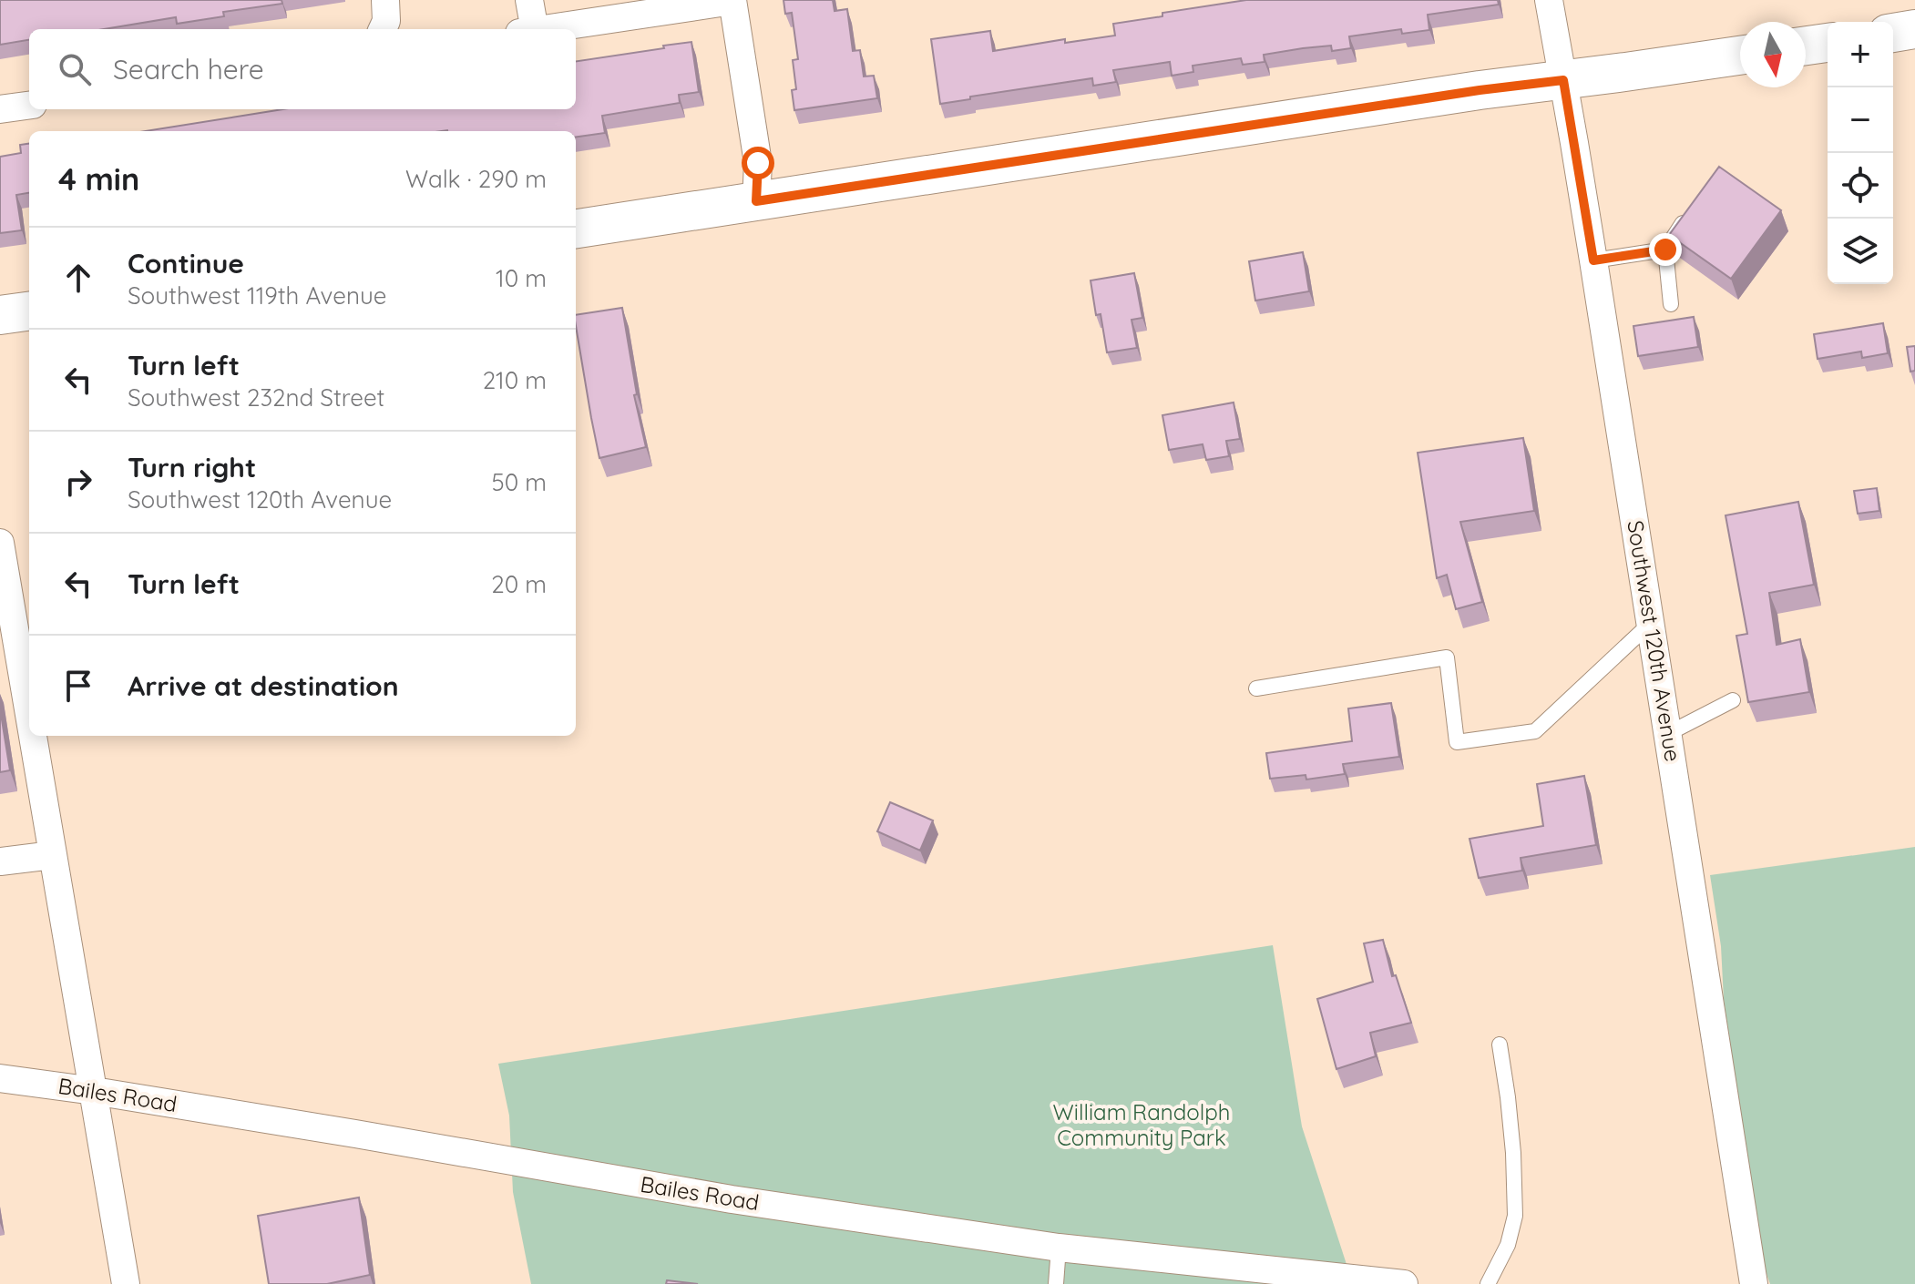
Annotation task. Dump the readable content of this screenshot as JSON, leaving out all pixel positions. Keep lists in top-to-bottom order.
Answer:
{
  "streets": {
    "street": ["Southwest 120th Avenue", "Bailes Road"]
  },
  "parks": ["William Randolph Community Park"],
  "north": "bottom",
  "page": {
    "map_buttons": ["+", "−"],
    "search": "Search here",
    "heading": ["4 min", "Walk · 290 m"],
    "list": [
      ["Continue", "Southwest 119th Avenue", "10 m"],
      ["Turn left", "Southwest 232nd Street", "210 m"],
      ["Turn right", "Southwest 120th Avenue", "50 m"],
      ["Turn left", "20 m"],
      "Arrive at destination"
    ]
  }
}
